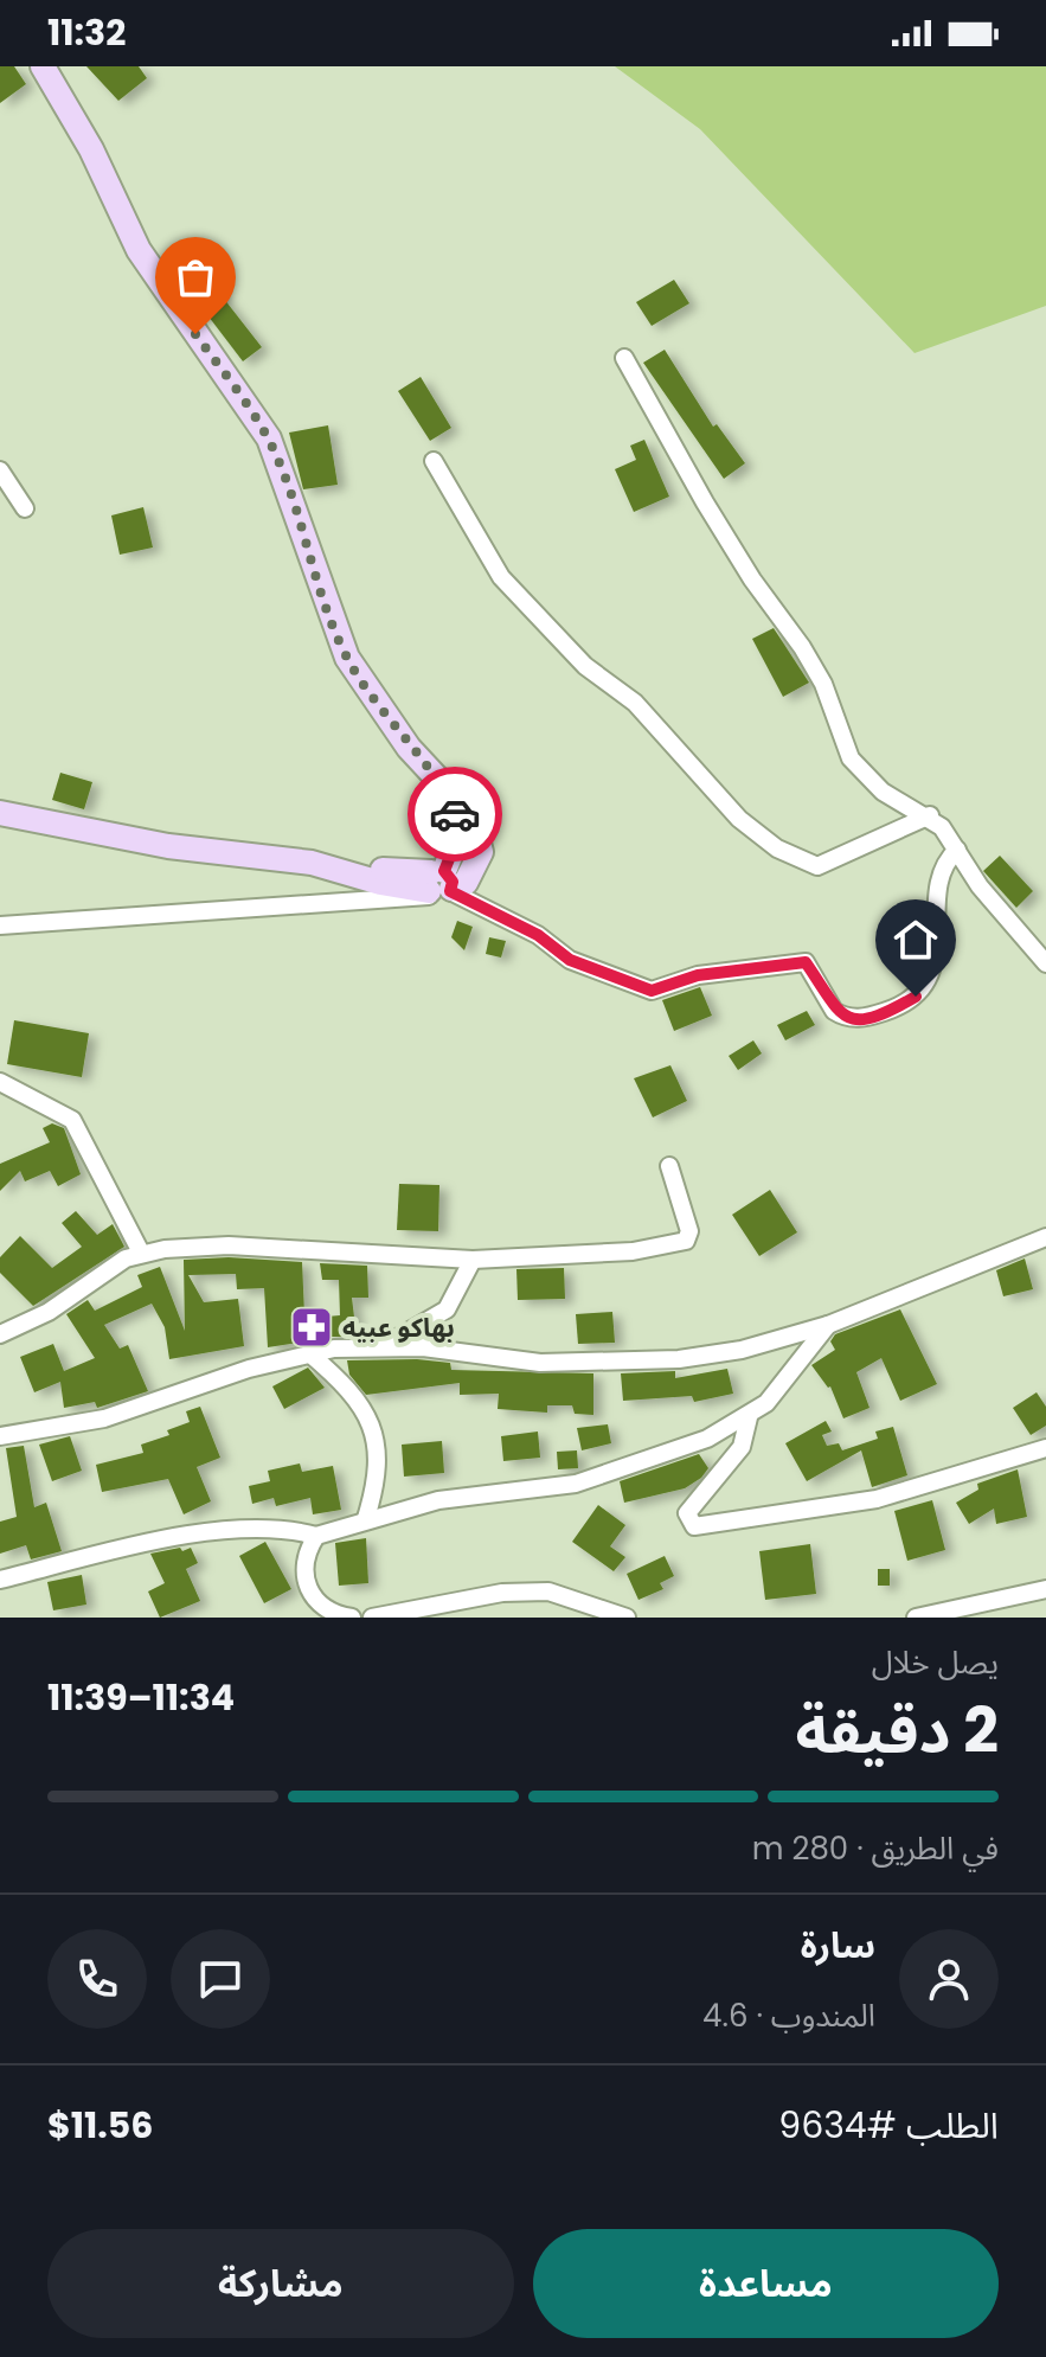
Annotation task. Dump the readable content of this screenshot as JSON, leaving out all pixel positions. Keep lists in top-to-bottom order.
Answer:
{
  "places": {
    "pharmacy": ["بهاكو عبيه"]
  },
  "page": {
    "status": "11:32",
    "heading": ["2 دقيقة", "يصل خلال", "11:34–11:39"],
    "panel": [
      "سارة",
      "المندوب · 4.6",
      "الطلب #9634",
      "$11.56"
    ],
    "bar": "في الطريق · 280 m",
    "buttons": ["مساعدة", "مشاركة"]
  }
}
